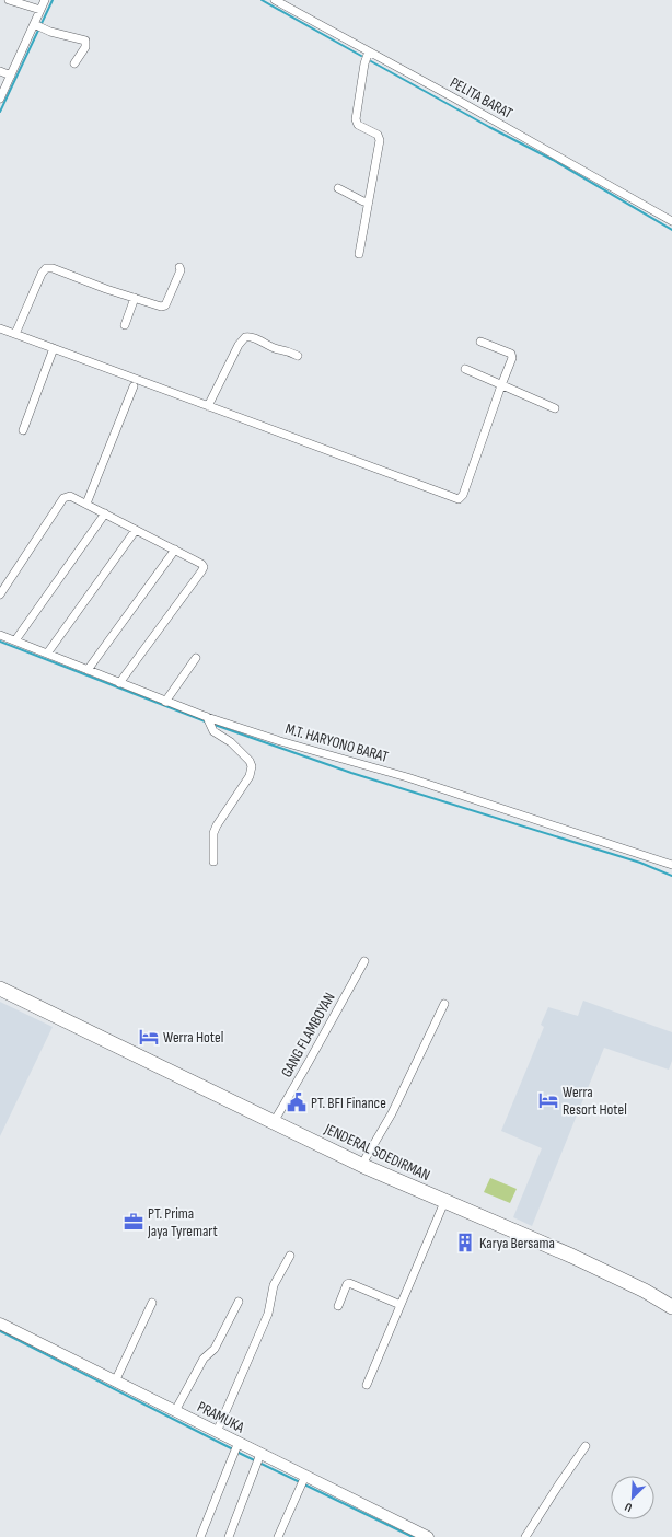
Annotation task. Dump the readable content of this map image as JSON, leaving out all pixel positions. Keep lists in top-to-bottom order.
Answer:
{
  "streets": {
    "highway": ["JENDERAL SOEDIRMAN"],
    "street": [
      "PELITA BARAT",
      "M.T. HARYONO BARAT",
      "GANG FLAMBOYAN",
      "PRAMUKA"
    ]
  },
  "crossings": [
    ["GANG FLAMBOYAN", "JENDERAL SOEDIRMAN"]
  ],
  "places": {
    "hotel": ["Werra Hotel", "Werra Resort Hotel"],
    "public building": ["PT. BFI Finance"],
    "office": ["PT. Prima Jaya Tyremart"],
    "building": ["Karya Bersama"]
  },
  "north": "bottom left"
}
